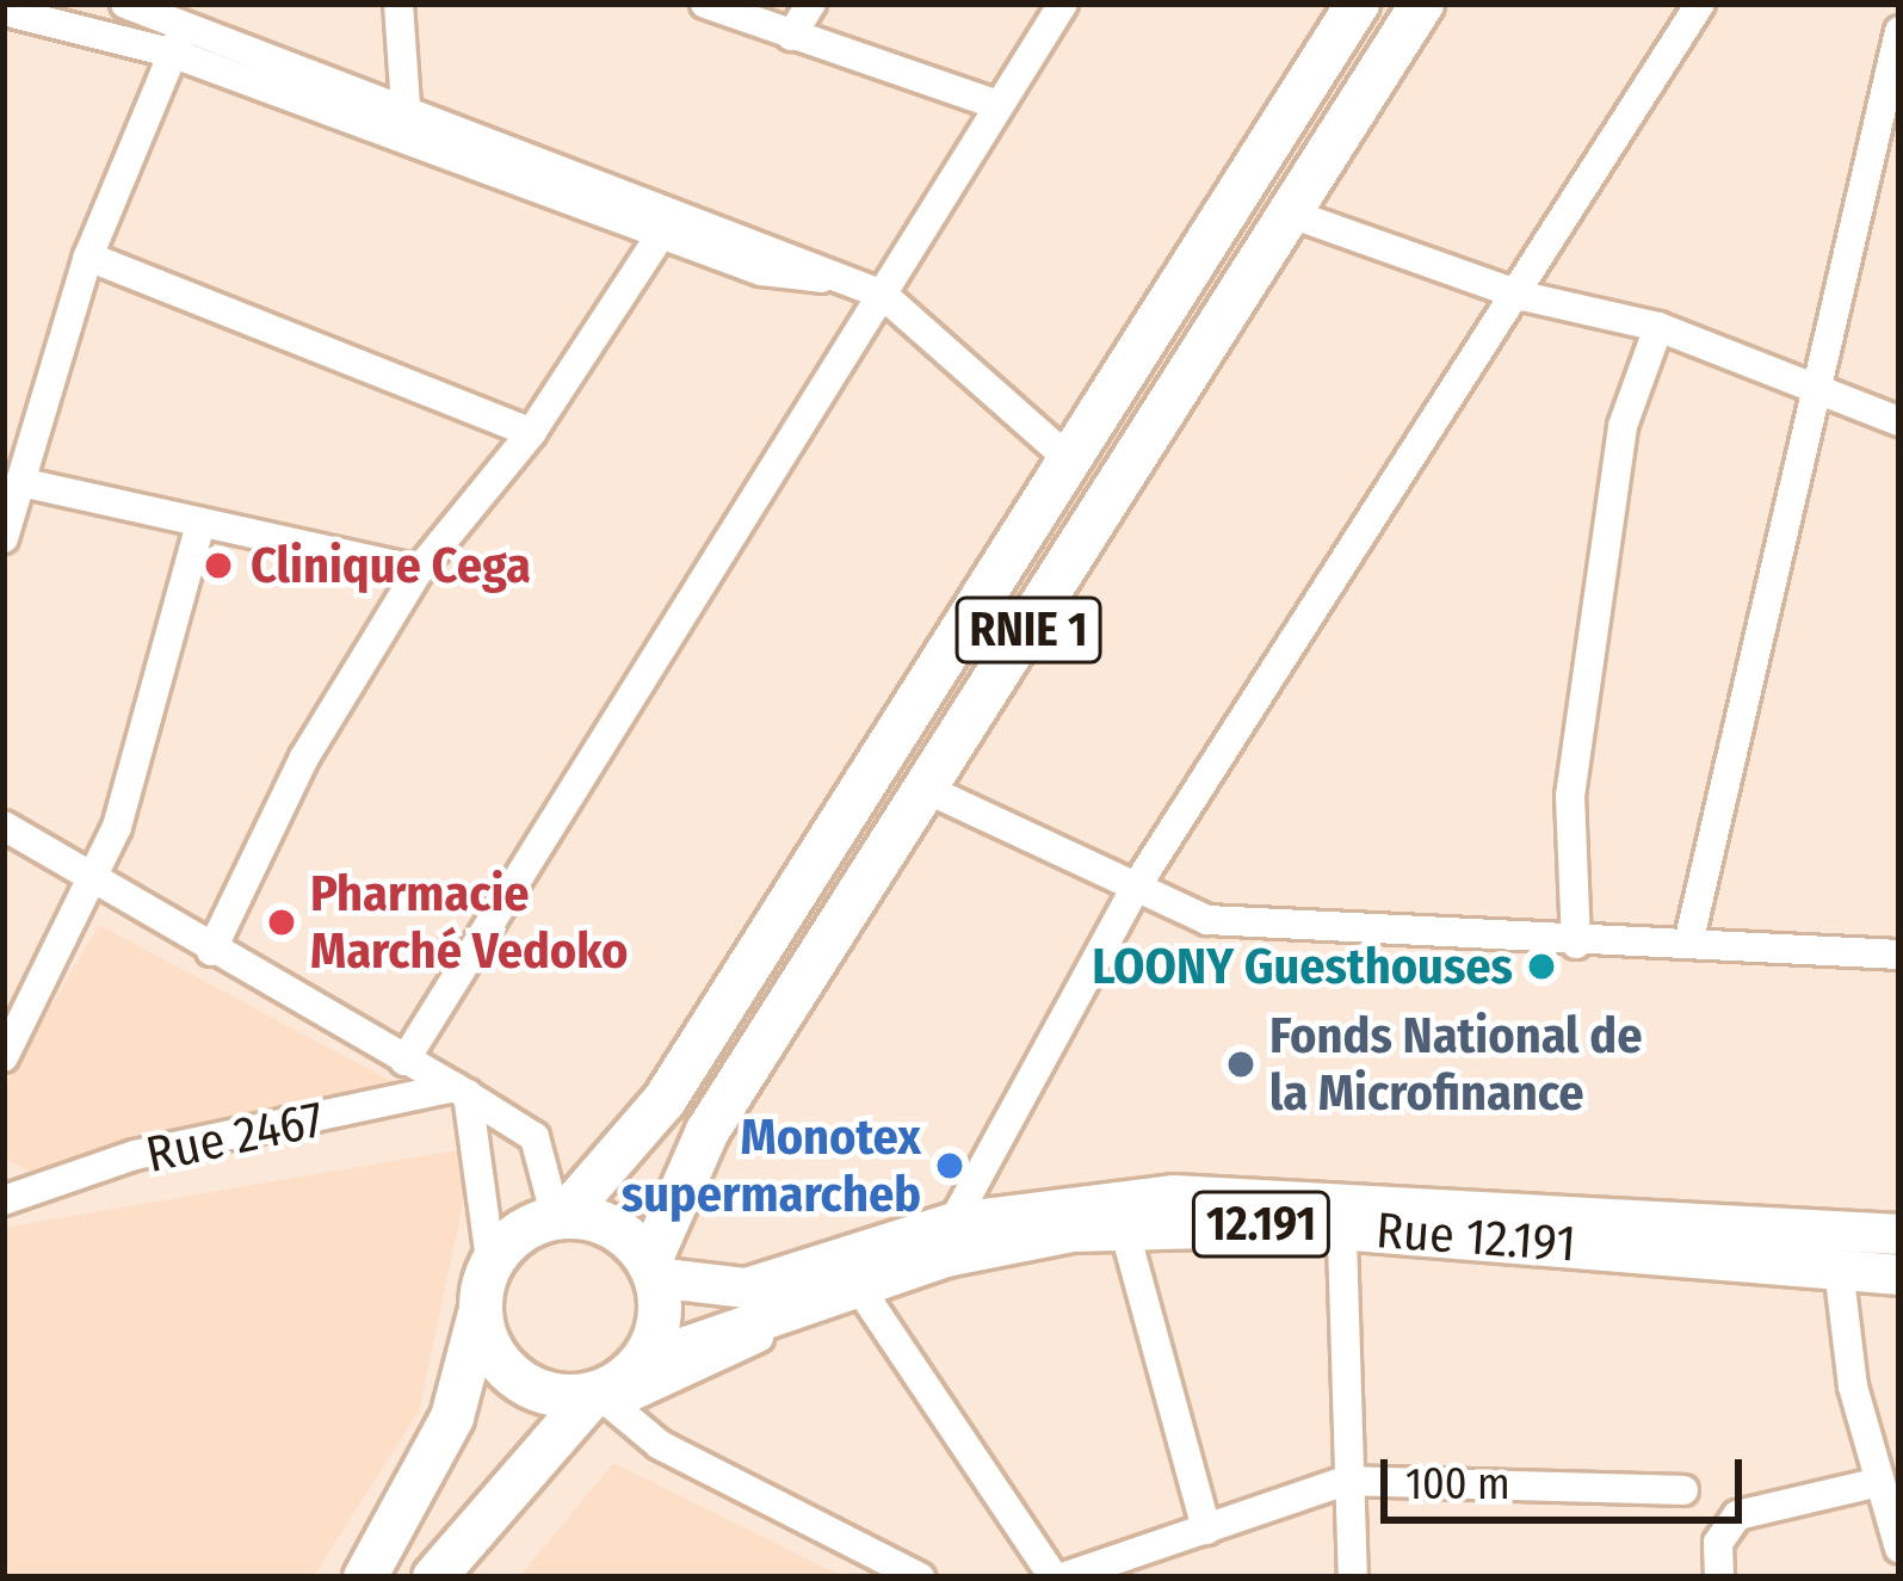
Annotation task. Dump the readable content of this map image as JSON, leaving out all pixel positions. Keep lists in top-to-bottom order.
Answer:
{
  "streets": {
    "highway": ["RNIE 1"],
    "main road": ["12.191", "Rue 12.191"],
    "street": ["Rue 2467"]
  },
  "crossings": [
    ["RNIE 1", "Rue 12.191"]
  ],
  "places": [
    "Clinique Cega",
    "Pharmacie Marché Vedoko",
    "LOONY Guesthouses",
    "Fonds National de la Microfinance",
    "Monotex supermarcheb"
  ],
  "scale_bar": "100 m"
}
